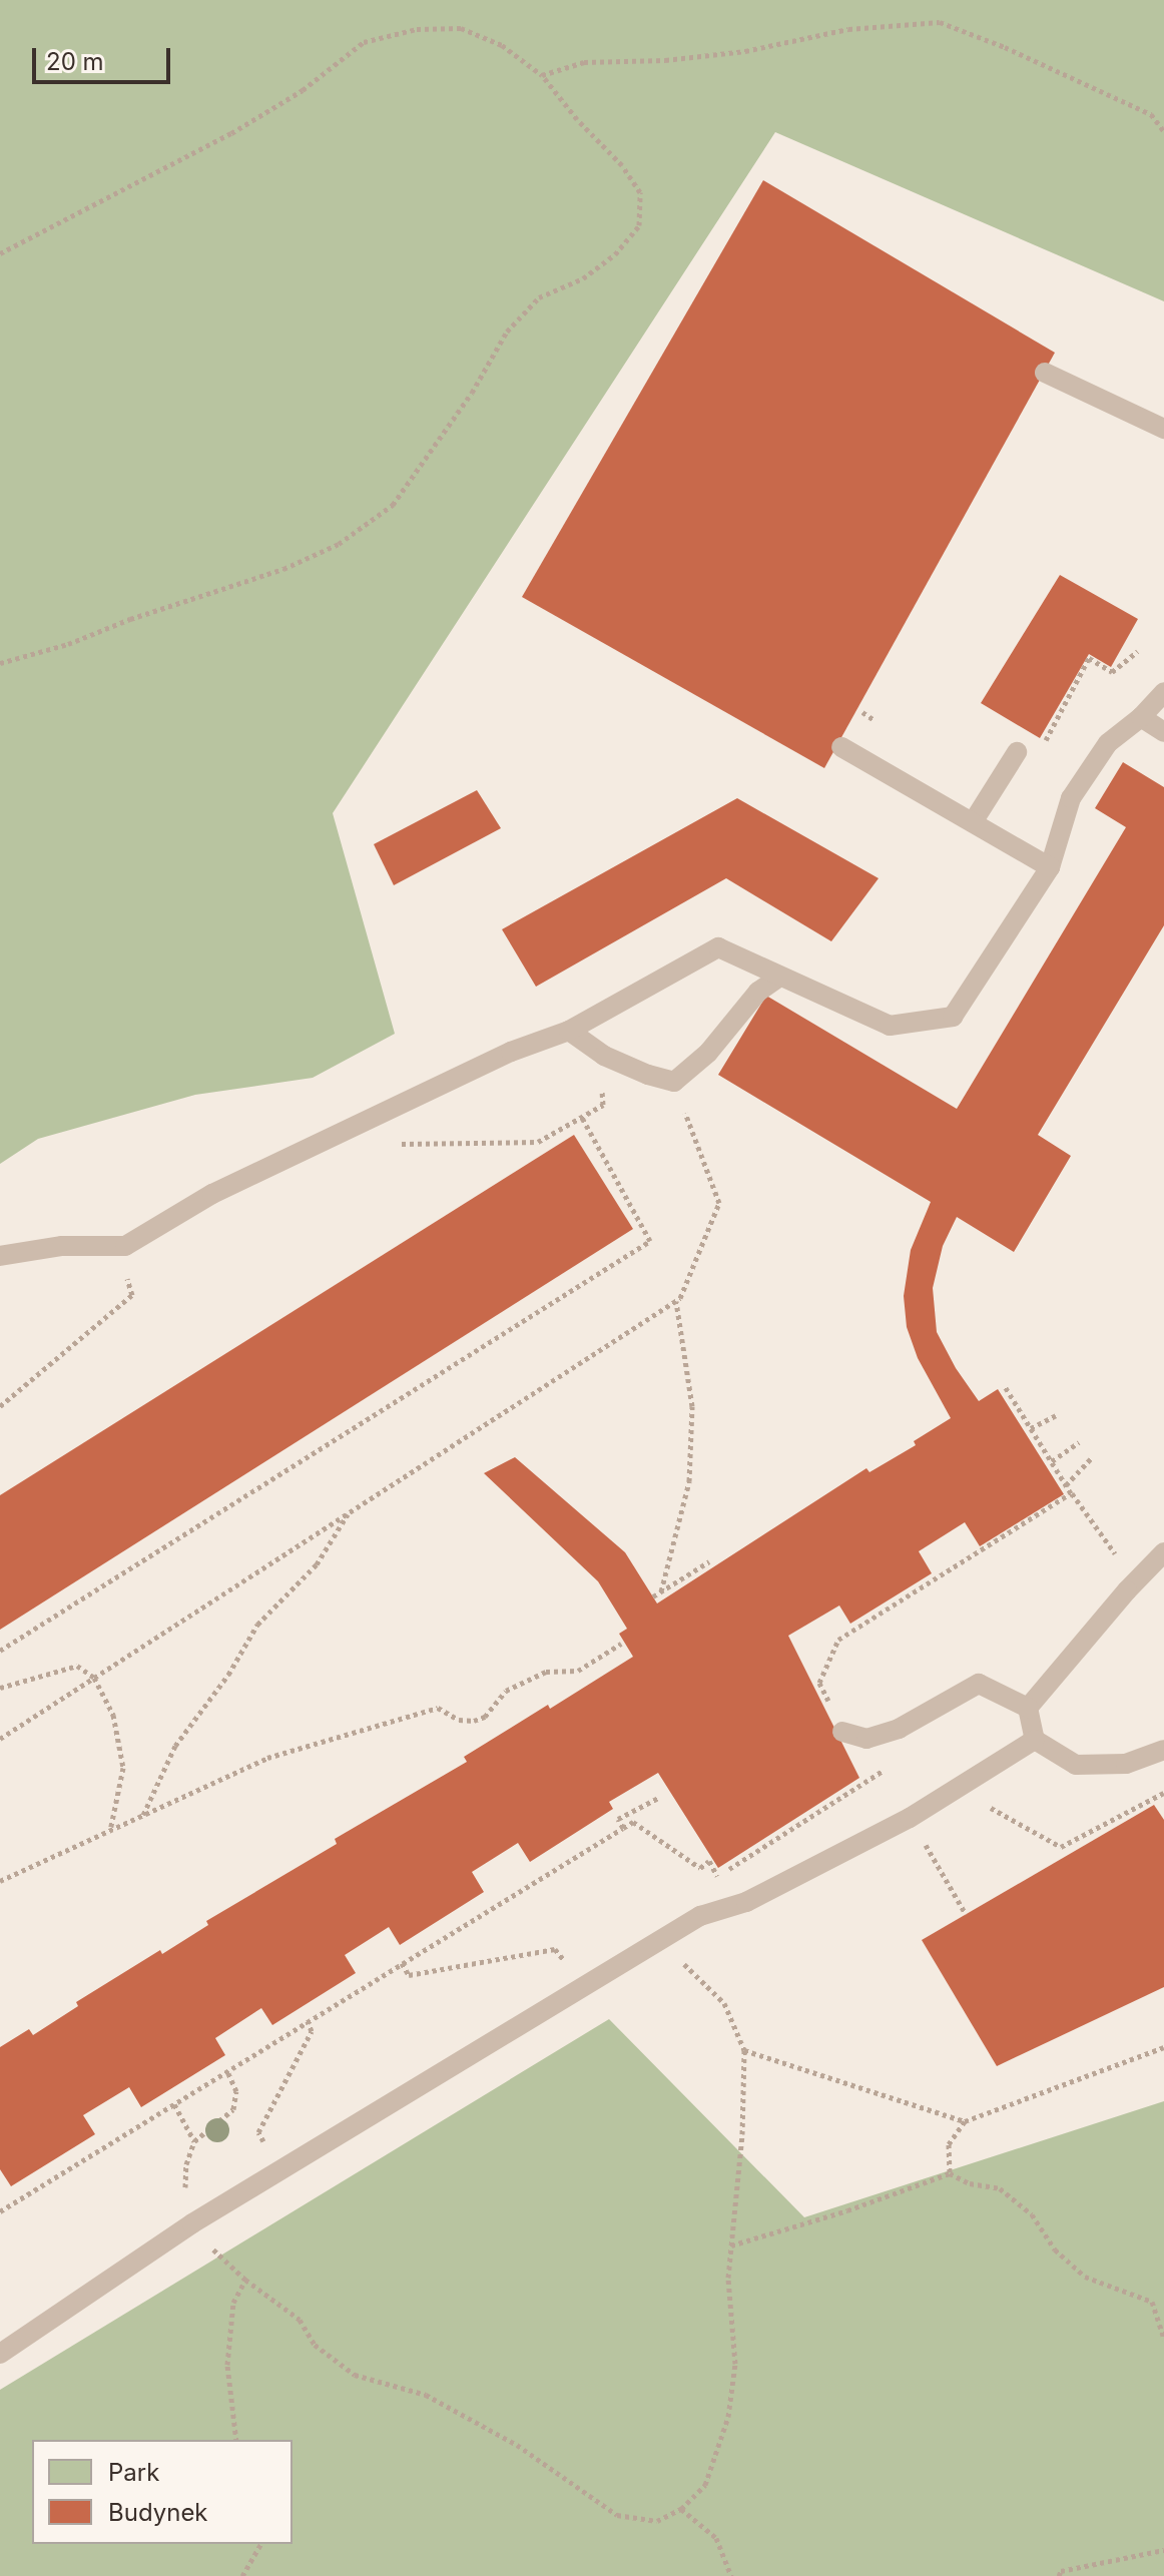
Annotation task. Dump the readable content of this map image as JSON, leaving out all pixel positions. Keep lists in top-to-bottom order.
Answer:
{
  "legend": ["Park", "Budynek"],
  "scale_bar": "20 m"
}
